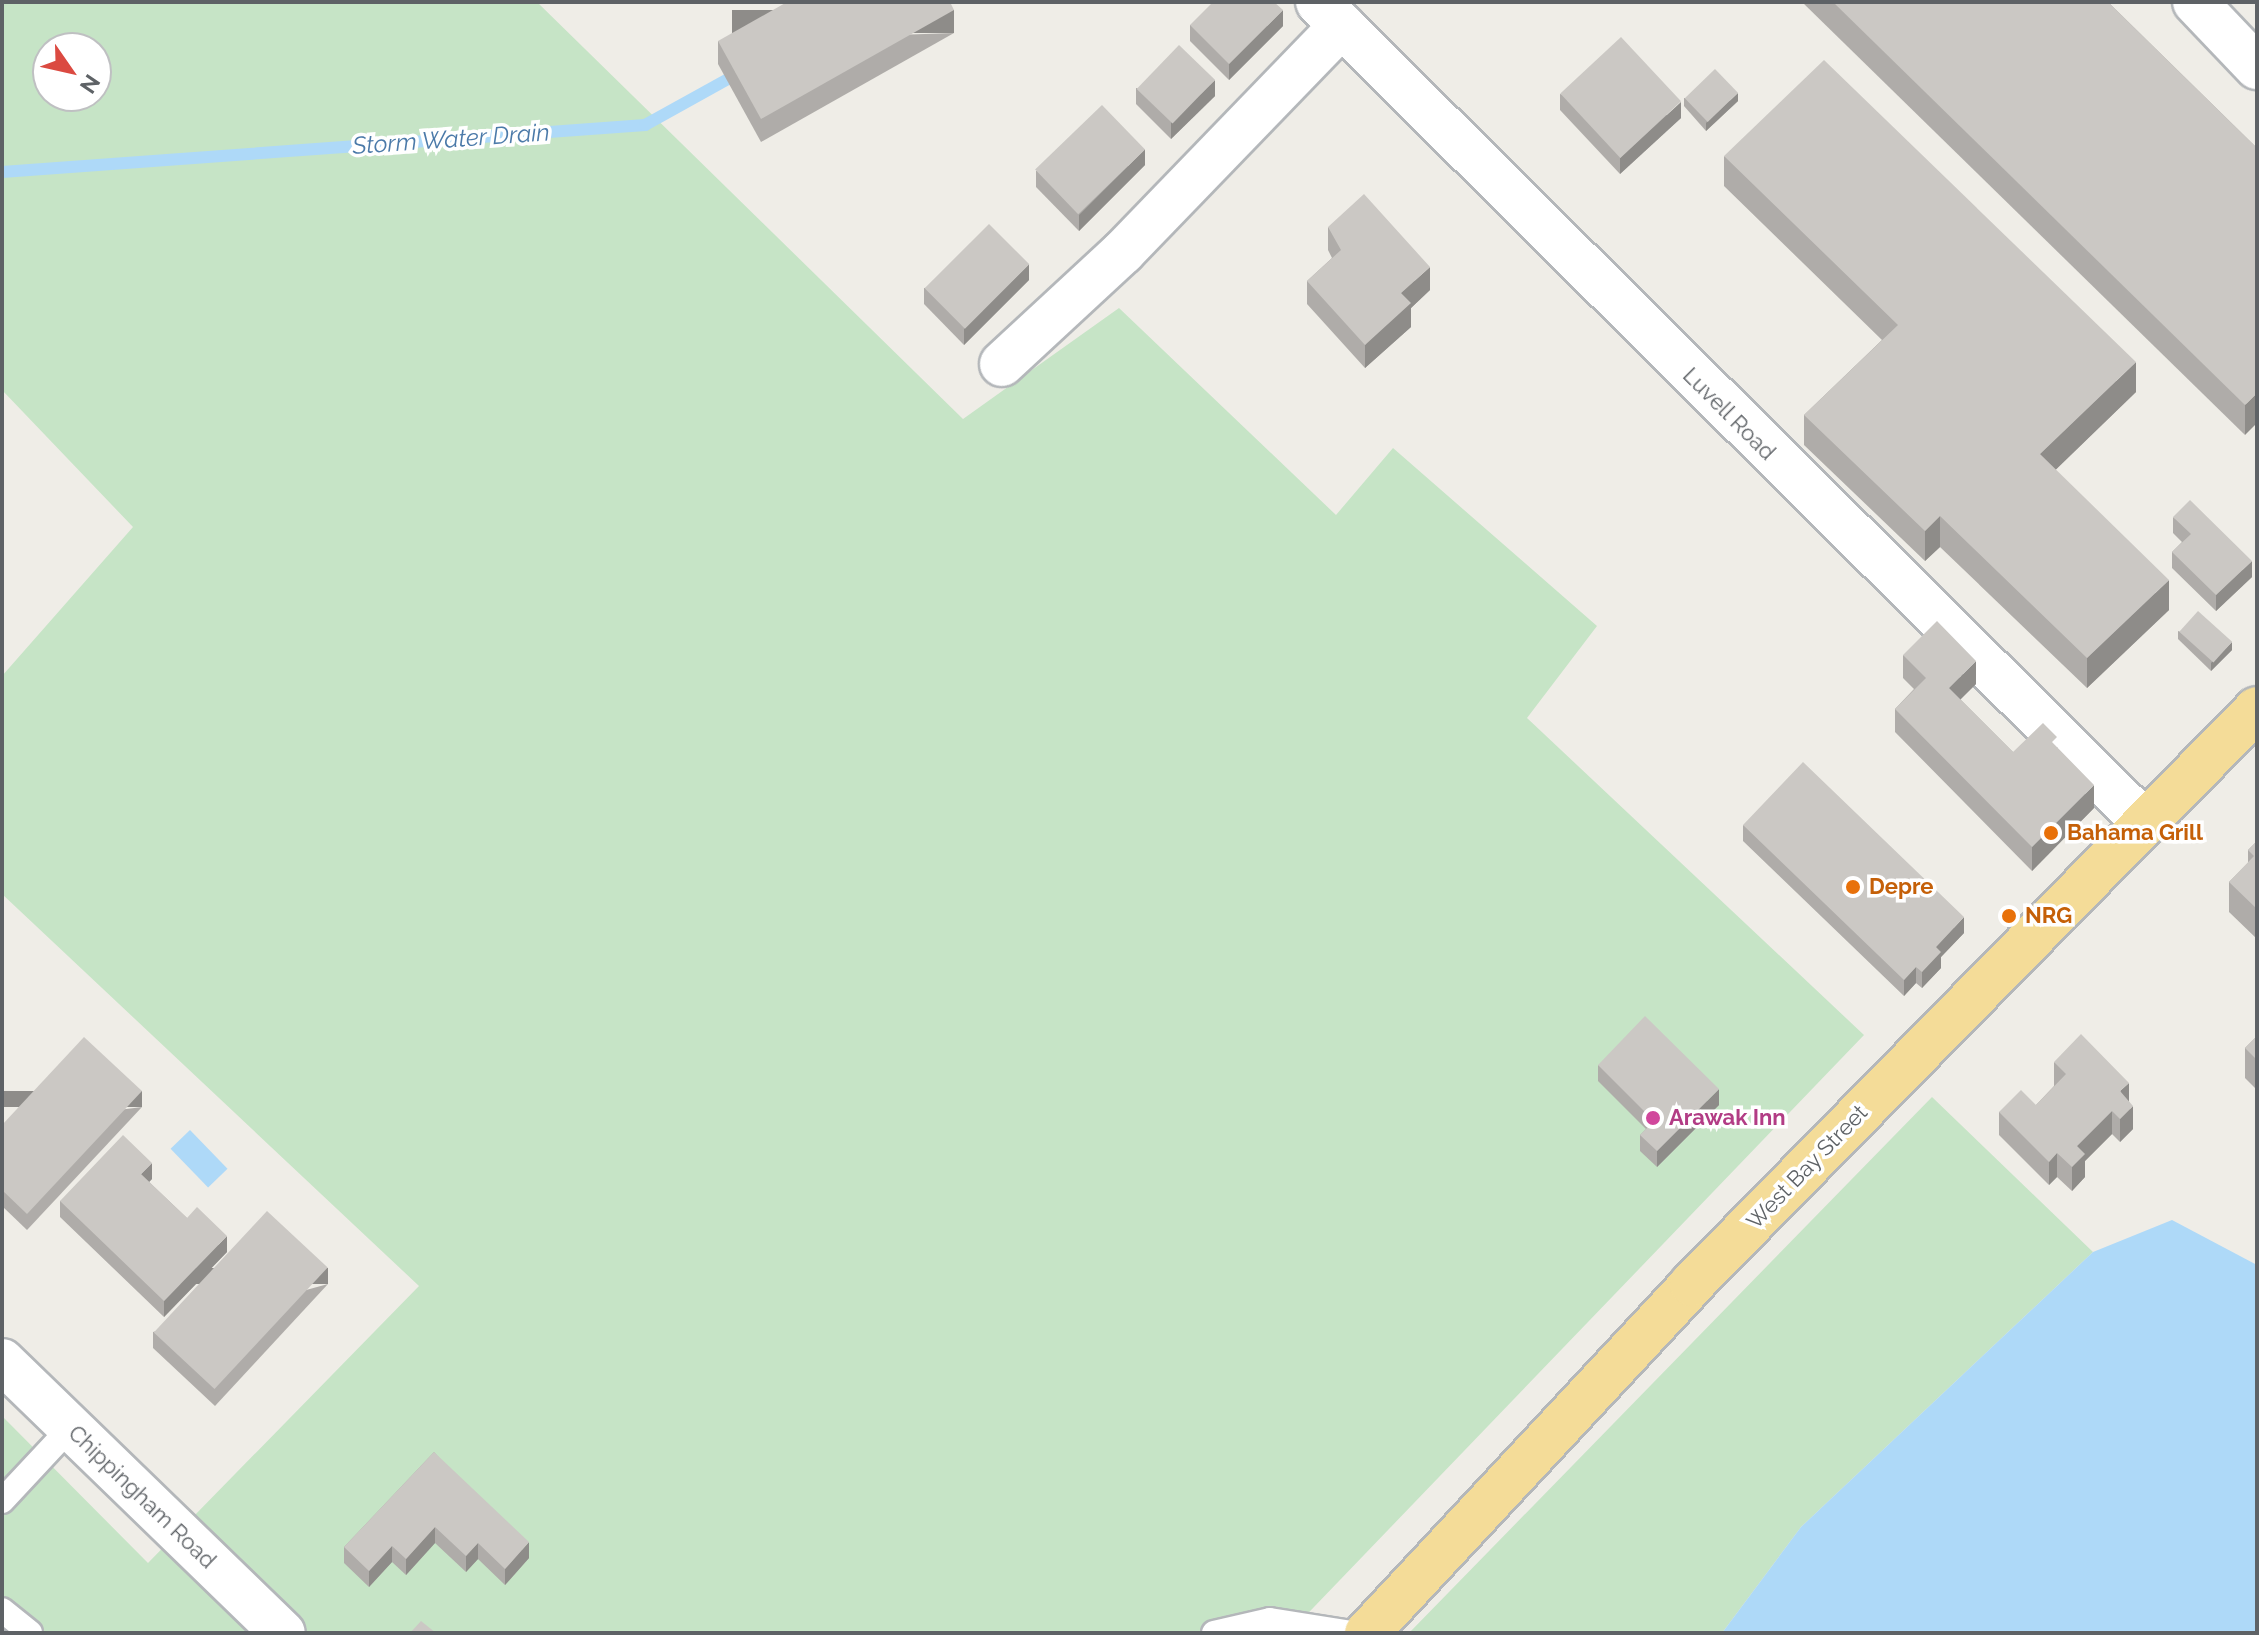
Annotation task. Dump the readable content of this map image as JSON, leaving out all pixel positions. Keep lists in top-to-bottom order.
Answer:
{
  "streets": {
    "highway": ["West Bay Street"],
    "street": ["Luvell Road", "Chippingham Road"]
  },
  "crossings": [
    ["Luvell Road", "West Bay Street"]
  ],
  "water": ["Storm Water Drain"],
  "places": [
    "Bahama Grill",
    "Depre",
    "NRG",
    "Arawak Inn"
  ],
  "north": "bottom right"
}
